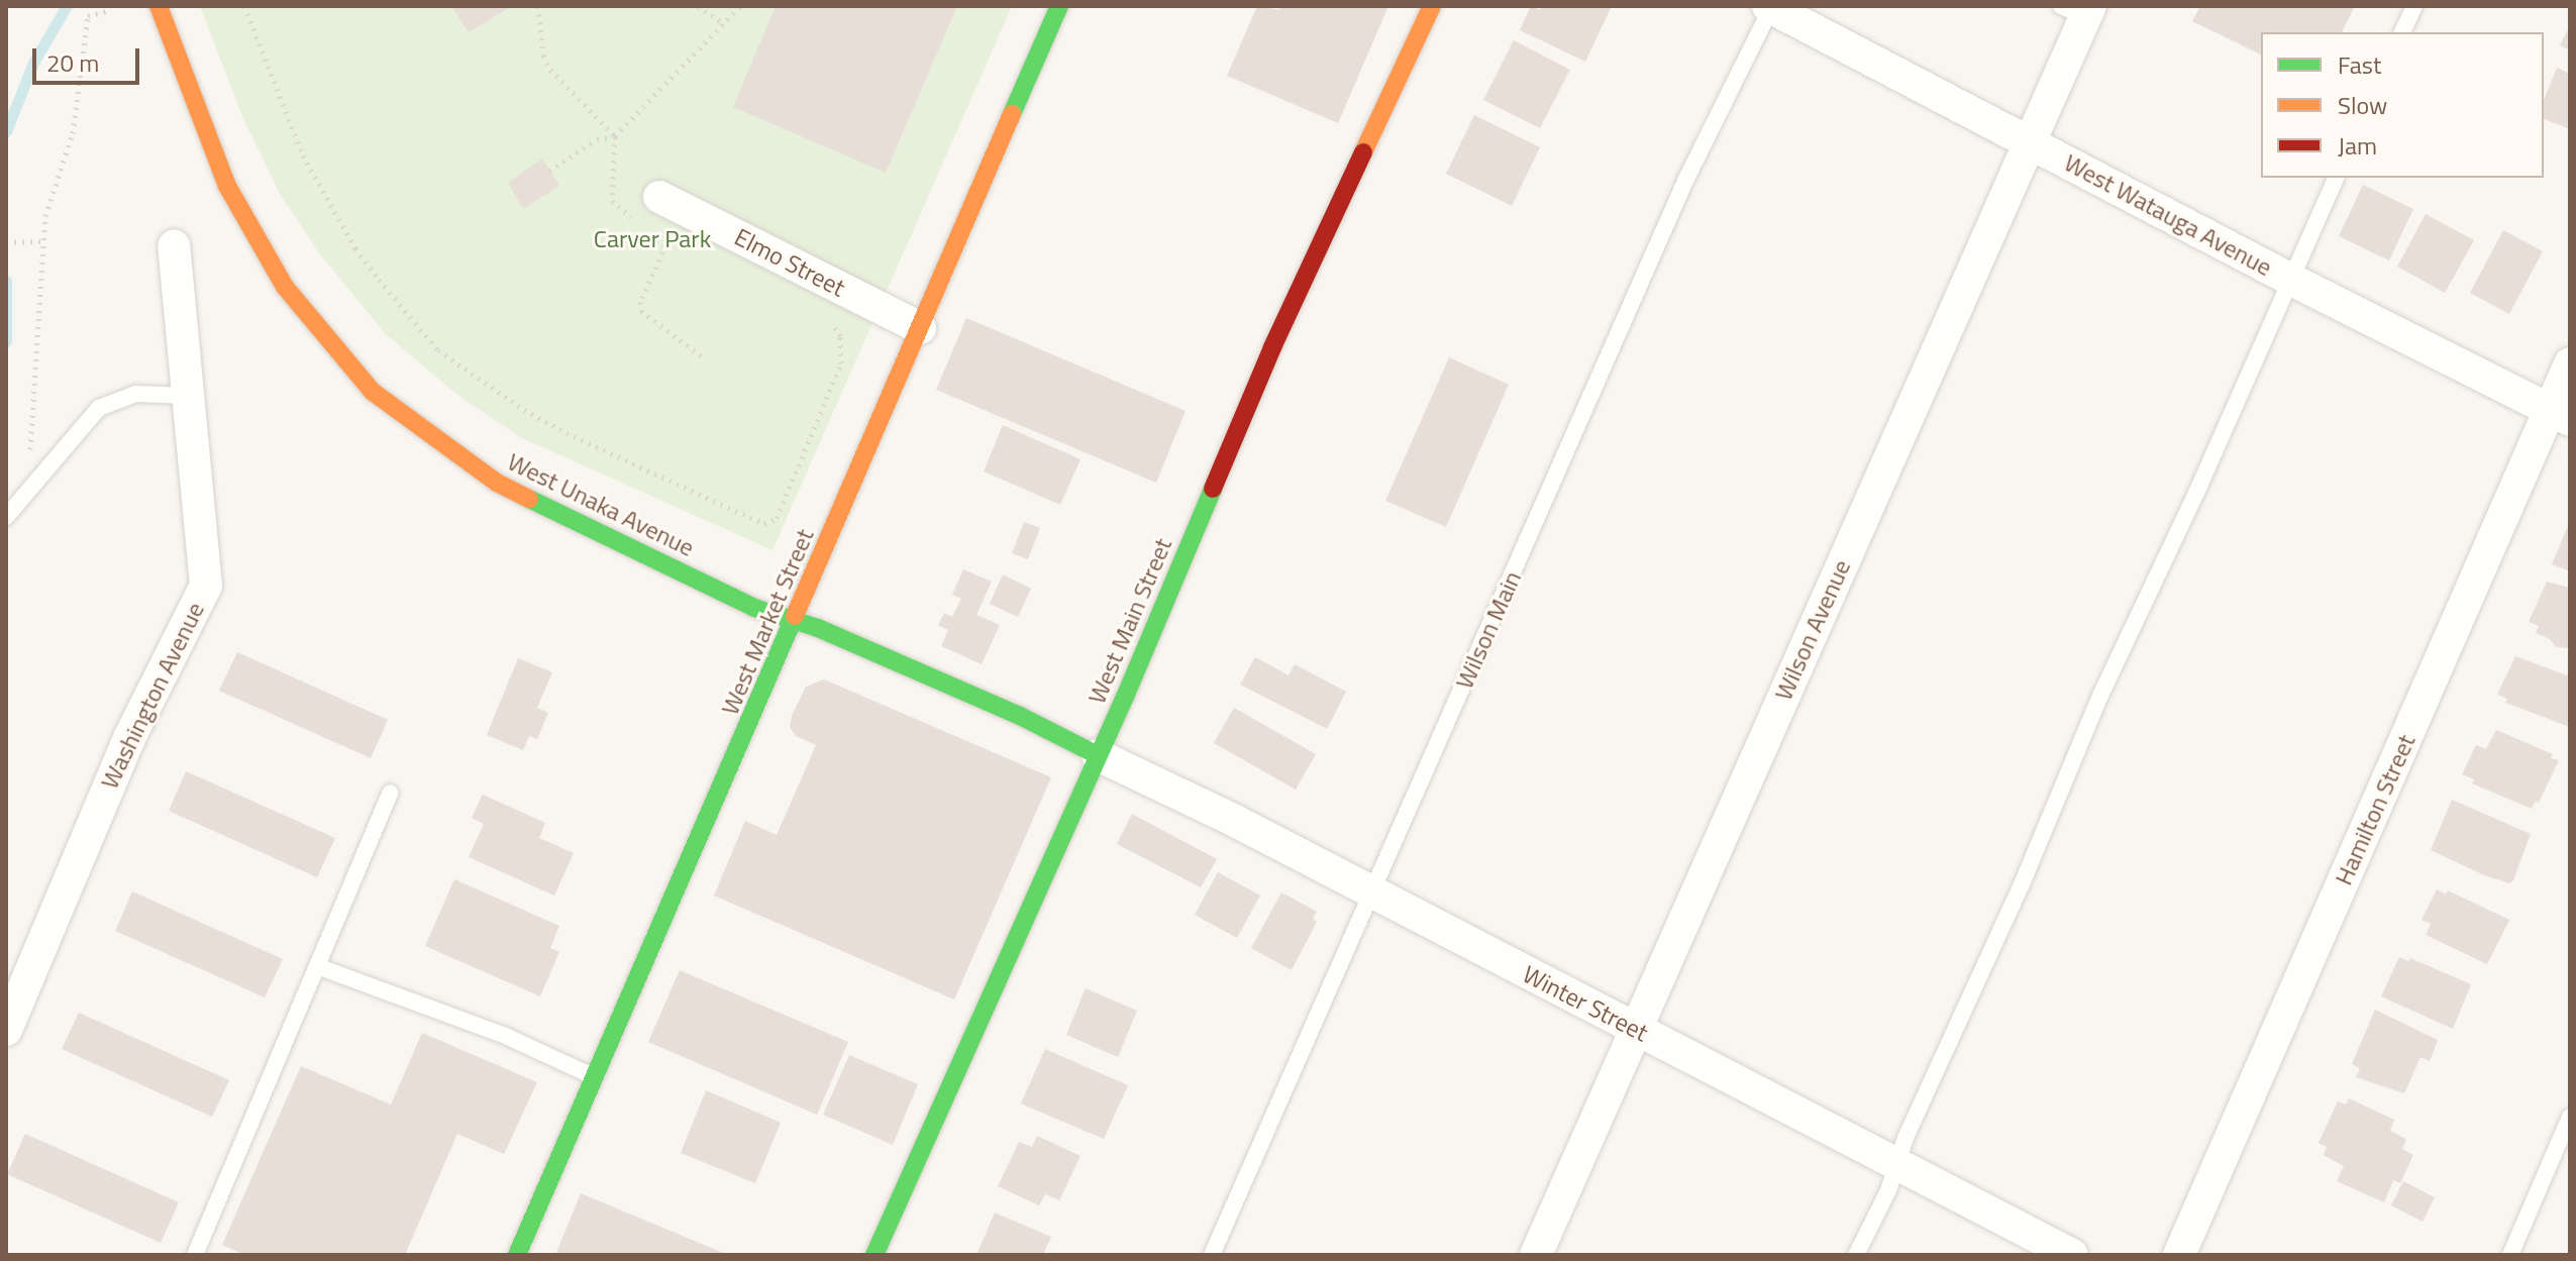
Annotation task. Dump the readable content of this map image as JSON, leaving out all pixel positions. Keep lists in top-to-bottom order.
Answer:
{
  "streets": {
    "main road": ["West Unaka Avenue", "West Main Street", "West Market Street"],
    "street": [
      "West Watauga Avenue",
      "Elmo Street",
      "Wilson Avenue",
      "Washington Avenue",
      "Hamilton Street",
      "Winter Street"
    ],
    "lane": ["Wilson Main"]
  },
  "crossings": [
    ["West Watauga Avenue", "Wilson Main"],
    ["West Watauga Avenue", "Wilson Avenue"],
    ["West Watauga Avenue", "Hamilton Street"],
    ["Elmo Street", "West Market Street"],
    ["West Unaka Avenue", "West Main Street"],
    ["West Unaka Avenue", "West Market Street"],
    ["West Unaka Avenue", "Winter Street"],
    ["West Main Street", "Winter Street"],
    ["Wilson Main", "Winter Street"],
    ["Wilson Avenue", "Winter Street"]
  ],
  "parks": ["Carver Park"],
  "legend": ["Fast", "Slow", "Jam"],
  "scale_bar": "20 m"
}
